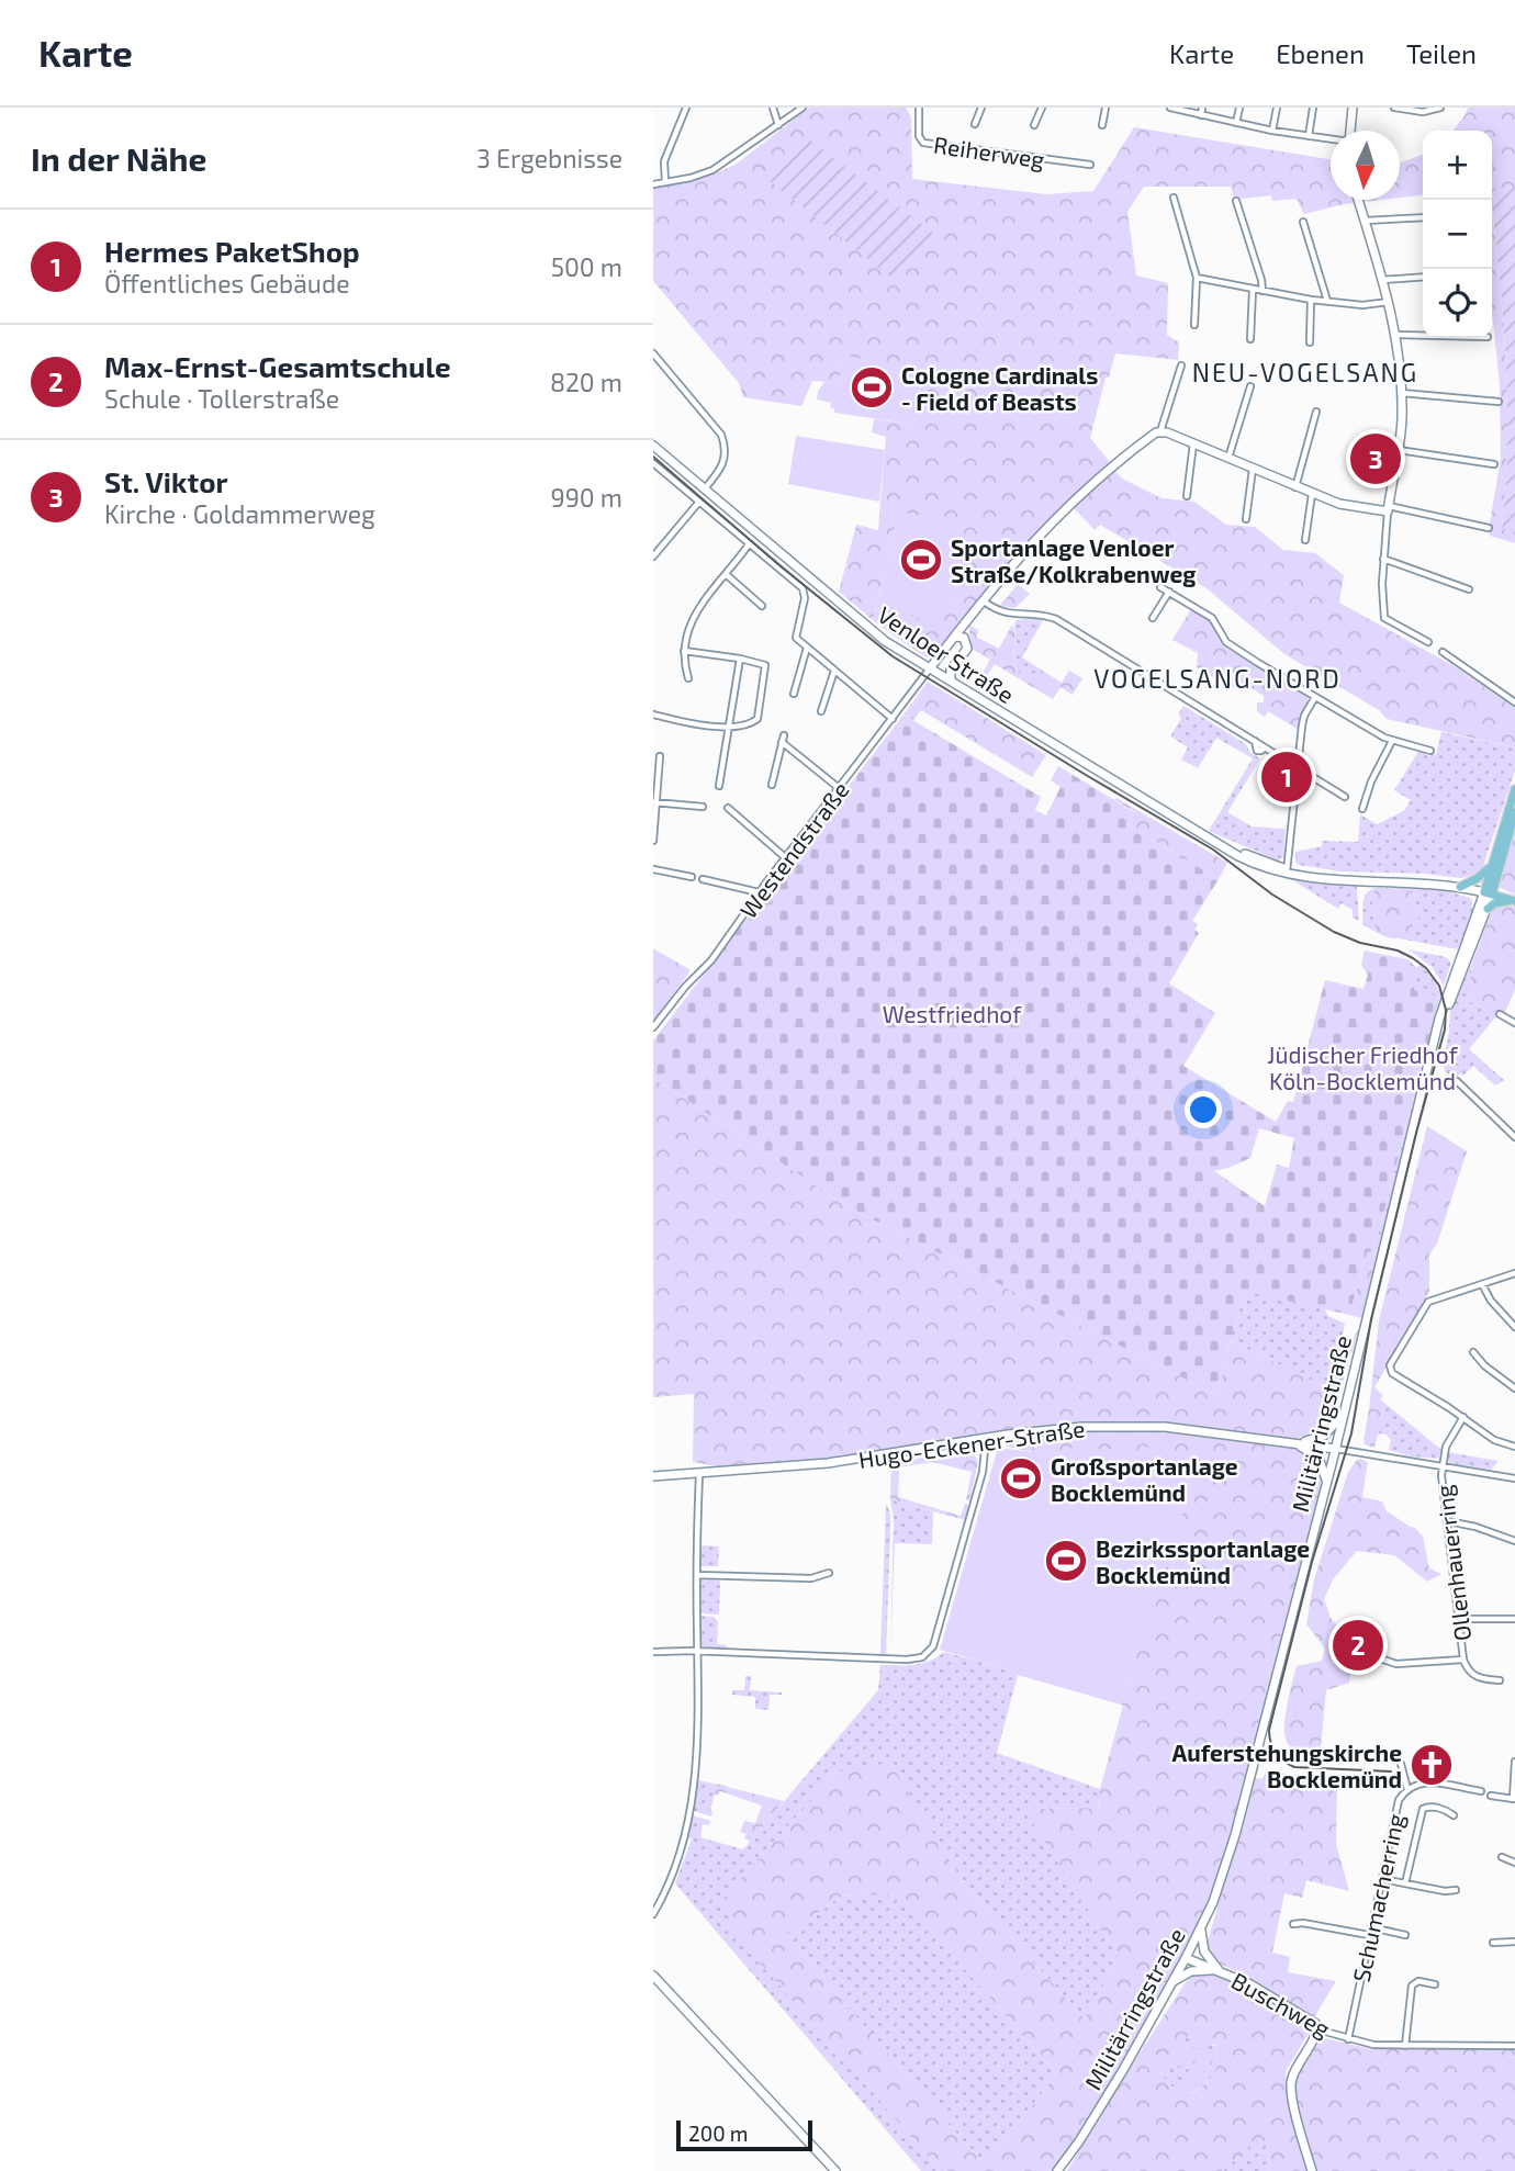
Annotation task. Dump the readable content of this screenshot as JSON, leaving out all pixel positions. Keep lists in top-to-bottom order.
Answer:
{
  "streets": {
    "main road": [
      "Venloer Straße",
      "Militärringstraße",
      "Hugo-Eckener-Straße",
      "Buschweg"
    ],
    "street": [
      "Reiherweg",
      "Westendstraße",
      "Ollenhauerring",
      "Schumacherring"
    ]
  },
  "crossings": [
    ["Venloer Straße", "Westendstraße"],
    ["Venloer Straße", "Militärringstraße"],
    ["Militärringstraße", "Hugo-Eckener-Straße"],
    ["Militärringstraße", "Ollenhauerring"],
    ["Militärringstraße", "Buschweg"],
    ["Hugo-Eckener-Straße", "Ollenhauerring"],
    ["Schumacherring", "Buschweg"]
  ],
  "districts": ["NEU-VOGELSANG", "VOGELSANG-NORD"],
  "parks": ["Westfriedhof", "Jüdischer Friedhof Köln-Bocklemünd"],
  "places": {
    "sports": [
      "Cologne Cardinals - Field of Beasts",
      "Sportanlage Venloer Straße/Kolkrabenweg",
      "Großsportanlage Bocklemünd",
      "Bezirkssportanlage Bocklemünd"
    ],
    "church": ["Auferstehungskirche Bocklemünd"]
  },
  "scale_bar": "200 m",
  "north": "bottom",
  "page": {
    "header": "Karte",
    "nav": ["Karte", "Ebenen", "Teilen"],
    "heading": ["In der Nähe", "3 Ergebnisse"],
    "map_buttons": ["+", "−"],
    "list": [
      {
        "mark": "1",
        "name": "Hermes PaketShop",
        "note": "Öffentliches Gebäude",
        "value": "500 m"
      },
      {
        "mark": "2",
        "name": "Max-Ernst-Gesamtschule",
        "note": "Schule · Tollerstraße",
        "value": "820 m"
      },
      {
        "mark": "3",
        "name": "St. Viktor",
        "note": "Kirche · Goldammerweg",
        "value": "990 m"
      }
    ],
    "pins": ["3", "1", "2"],
    "scale": "200 m"
  }
}
